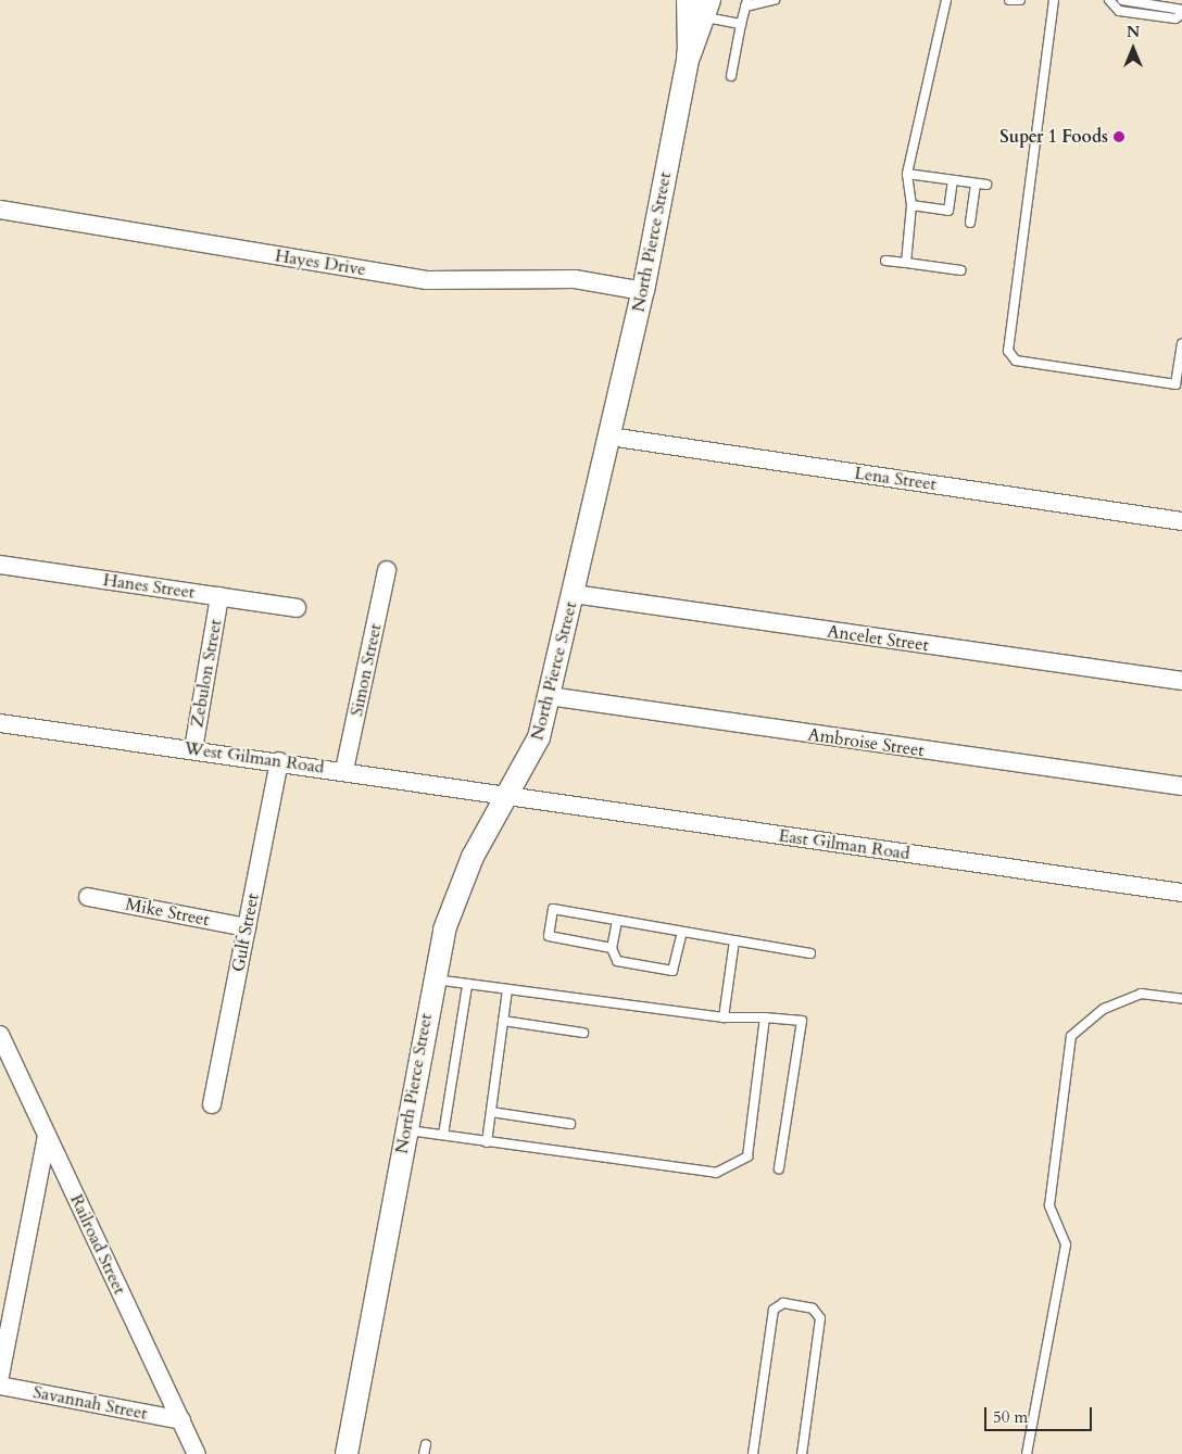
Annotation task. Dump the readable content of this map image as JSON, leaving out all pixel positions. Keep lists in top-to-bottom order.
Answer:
{
  "streets": {
    "street": [
      "North Pierce Street",
      "Hayes Drive",
      "Lena Street",
      "Hanes Street",
      "Ancelet Street",
      "Simon Street",
      "Zebulon Street",
      "Ambroise Street",
      "West Gilman Road",
      "East Gilman Road",
      "Mike Street",
      "Gulf Street",
      "Railroad Street",
      "Savannah Street"
    ]
  },
  "crossings": [
    ["North Pierce Street", "Hayes Drive"],
    ["North Pierce Street", "Lena Street"],
    ["North Pierce Street", "Ancelet Street"],
    ["North Pierce Street", "Ambroise Street"],
    ["North Pierce Street", "West Gilman Road"],
    ["North Pierce Street", "East Gilman Road"],
    ["Hanes Street", "Zebulon Street"],
    ["Simon Street", "West Gilman Road"],
    ["Zebulon Street", "West Gilman Road"],
    ["West Gilman Road", "East Gilman Road"],
    ["West Gilman Road", "Gulf Street"],
    ["Mike Street", "Gulf Street"],
    ["Railroad Street", "Savannah Street"]
  ],
  "places": ["Super 1 Foods"],
  "scale_bar": "50 m",
  "north": "top"
}
